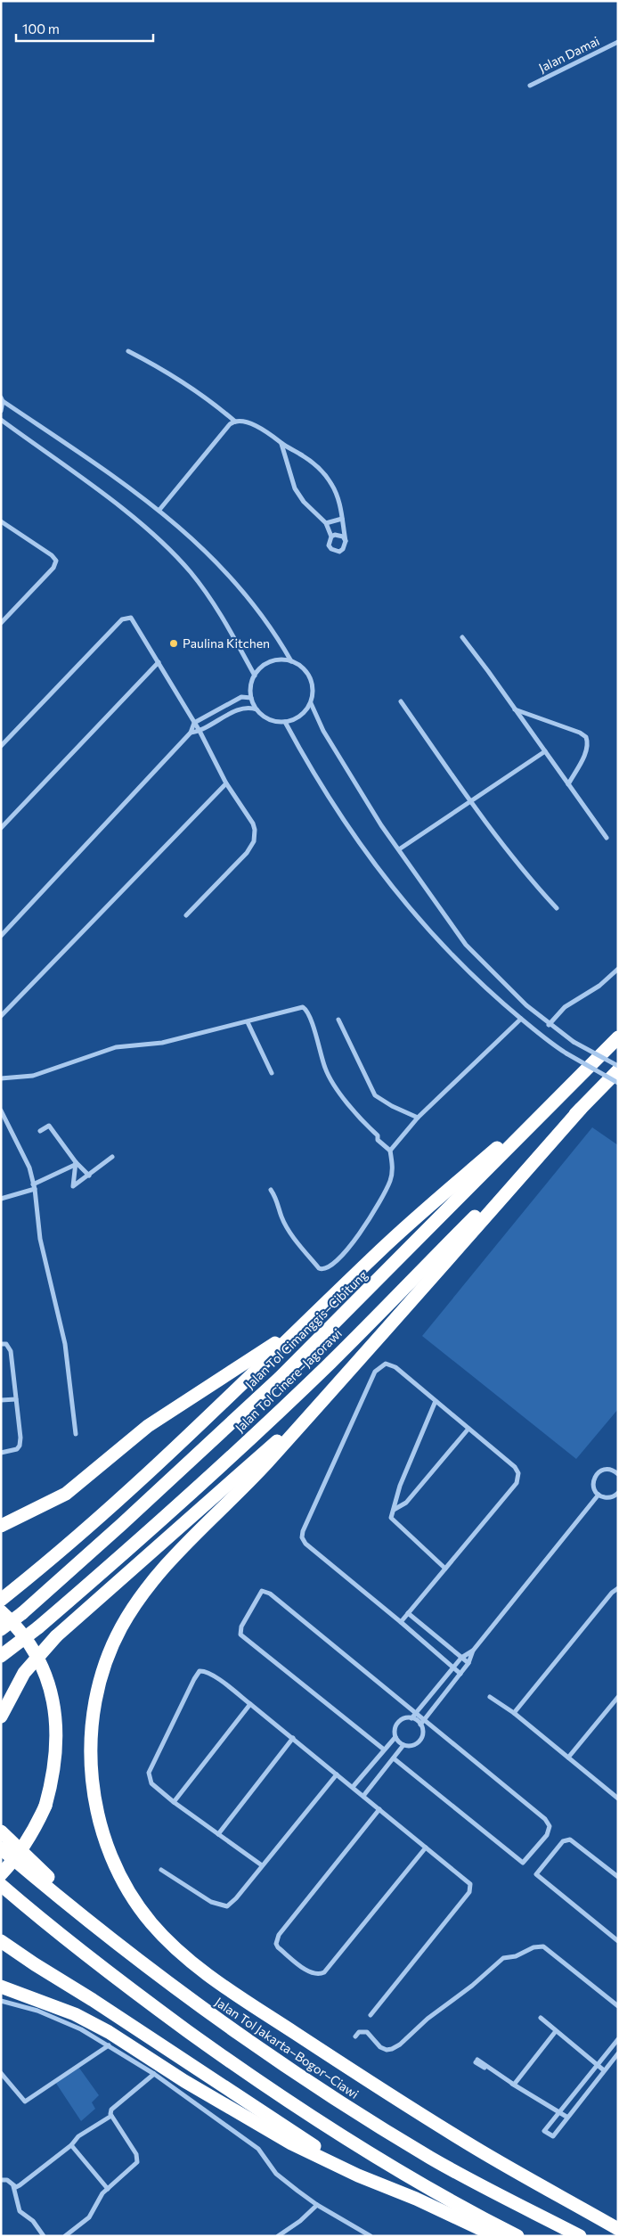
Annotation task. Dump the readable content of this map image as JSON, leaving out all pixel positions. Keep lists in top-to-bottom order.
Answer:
{
  "streets": {
    "highway": ["Jalan Tol Cimanggis–Cibitung", "Jalan Tol Cinere–Jagorawi", "Jalan Tol Jakarta–Bogor–Ciawi"],
    "street": ["Jalan Damai"]
  },
  "places": ["Paulina Kitchen"],
  "scale_bar": "100 m"
}
